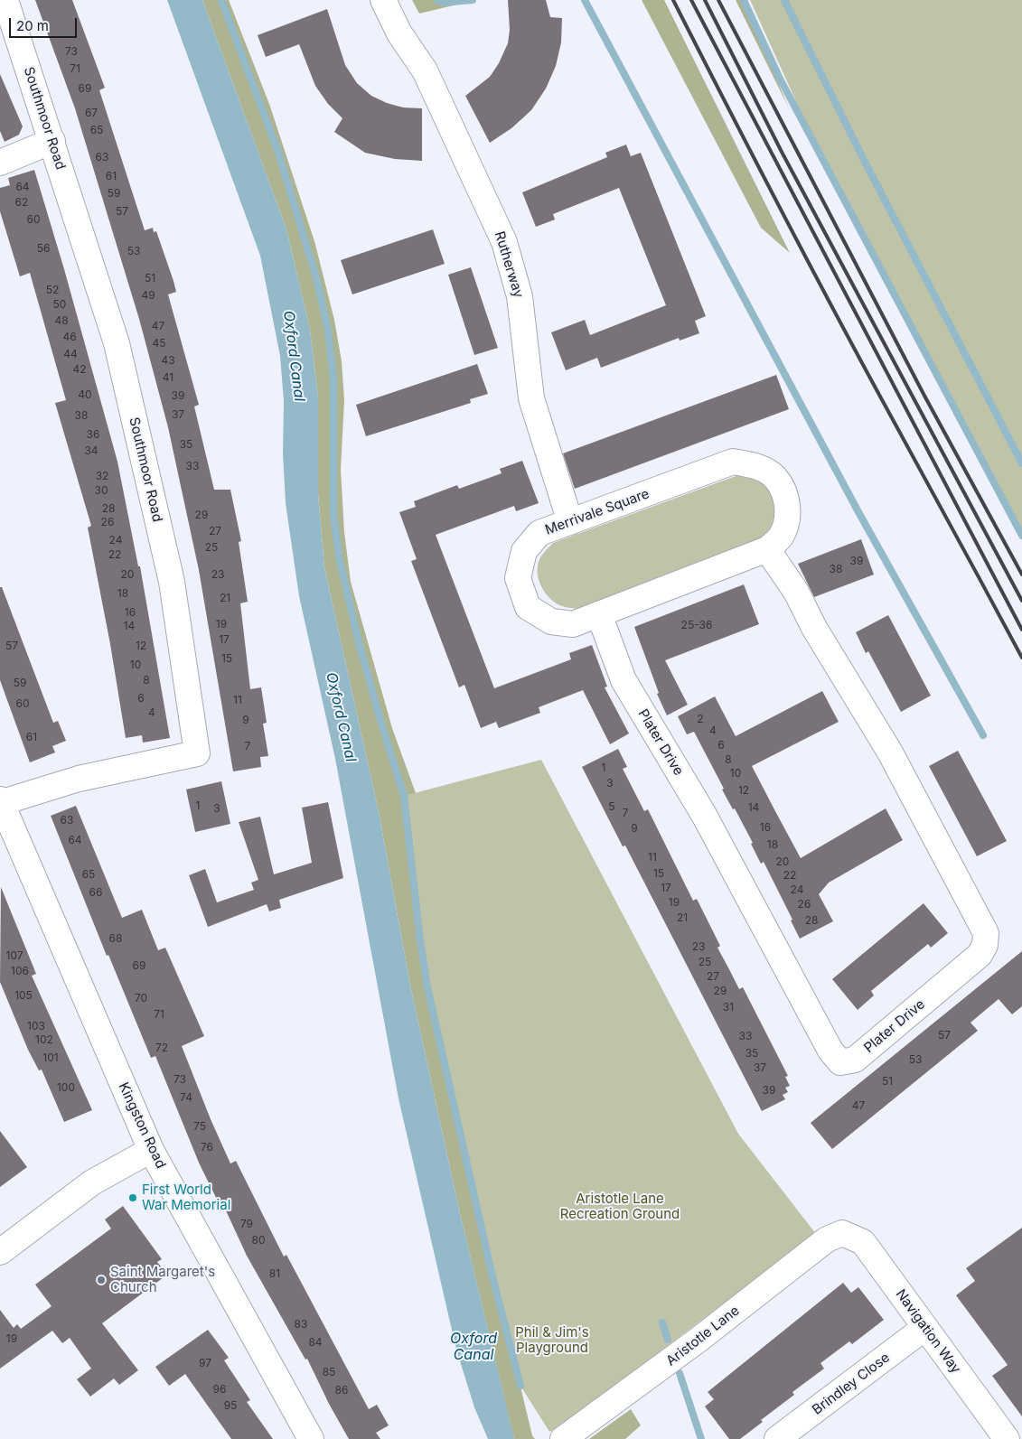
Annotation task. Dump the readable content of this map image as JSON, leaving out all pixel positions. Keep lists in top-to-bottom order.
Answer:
{
  "streets": {
    "street": [
      "Southmoor Road",
      "Rutherway",
      "Merrivale Square",
      "Plater Drive",
      "Kingston Road",
      "Navigation Way",
      "Aristotle Lane",
      "Brindley Close"
    ]
  },
  "crossings": [
    ["Southmoor Road", "Kingston Road"],
    ["Rutherway", "Merrivale Square"],
    ["Merrivale Square", "Plater Drive"],
    ["Navigation Way", "Aristotle Lane"],
    ["Navigation Way", "Brindley Close"]
  ],
  "water": ["Oxford Canal"],
  "parks": ["Aristotle Lane Recreation Ground", "Phil & Jim's Playground"],
  "places": ["First World War Memorial", "Saint Margaret's Church"],
  "house_numbers": [
    "73",
    "71",
    "69",
    "67",
    "65",
    "63",
    "61",
    "64",
    "59",
    "62",
    "57",
    "60",
    "56",
    "53",
    "51",
    "52",
    "49",
    "50",
    "48",
    "47",
    "46",
    "45",
    "44",
    "43",
    "42",
    "41",
    "40",
    "39",
    "37",
    "38",
    "36",
    "35",
    "34",
    "33",
    "32",
    "30",
    "28",
    "29",
    "26",
    "27",
    "24",
    "25",
    "22",
    "39",
    "38",
    "20",
    "23",
    "18",
    "21",
    "16",
    "19",
    "25-36",
    "14",
    "17",
    "57",
    "12",
    "15",
    "10",
    "8",
    "59",
    "6",
    "11",
    "60",
    "4",
    "2",
    "9",
    "4",
    "61",
    "6",
    "7",
    "8",
    "1",
    "10",
    "3",
    "12",
    "1",
    "5",
    "14",
    "3",
    "7",
    "63",
    "16",
    "9",
    "64",
    "18",
    "11",
    "20",
    "15",
    "65",
    "22",
    "17",
    "24",
    "66",
    "19",
    "26",
    "21",
    "28",
    "68",
    "23",
    "107",
    "25",
    "69",
    "106",
    "27",
    "29",
    "105",
    "70",
    "31",
    "71",
    "103",
    "57",
    "33",
    "102",
    "72",
    "35",
    "101",
    "53",
    "37",
    "73",
    "51",
    "100",
    "39",
    "74",
    "47",
    "75",
    "76",
    "79",
    "80",
    "81",
    "83",
    "19",
    "84",
    "97",
    "85",
    "96",
    "86",
    "95"
  ],
  "scale_bar": "20 m"
}
